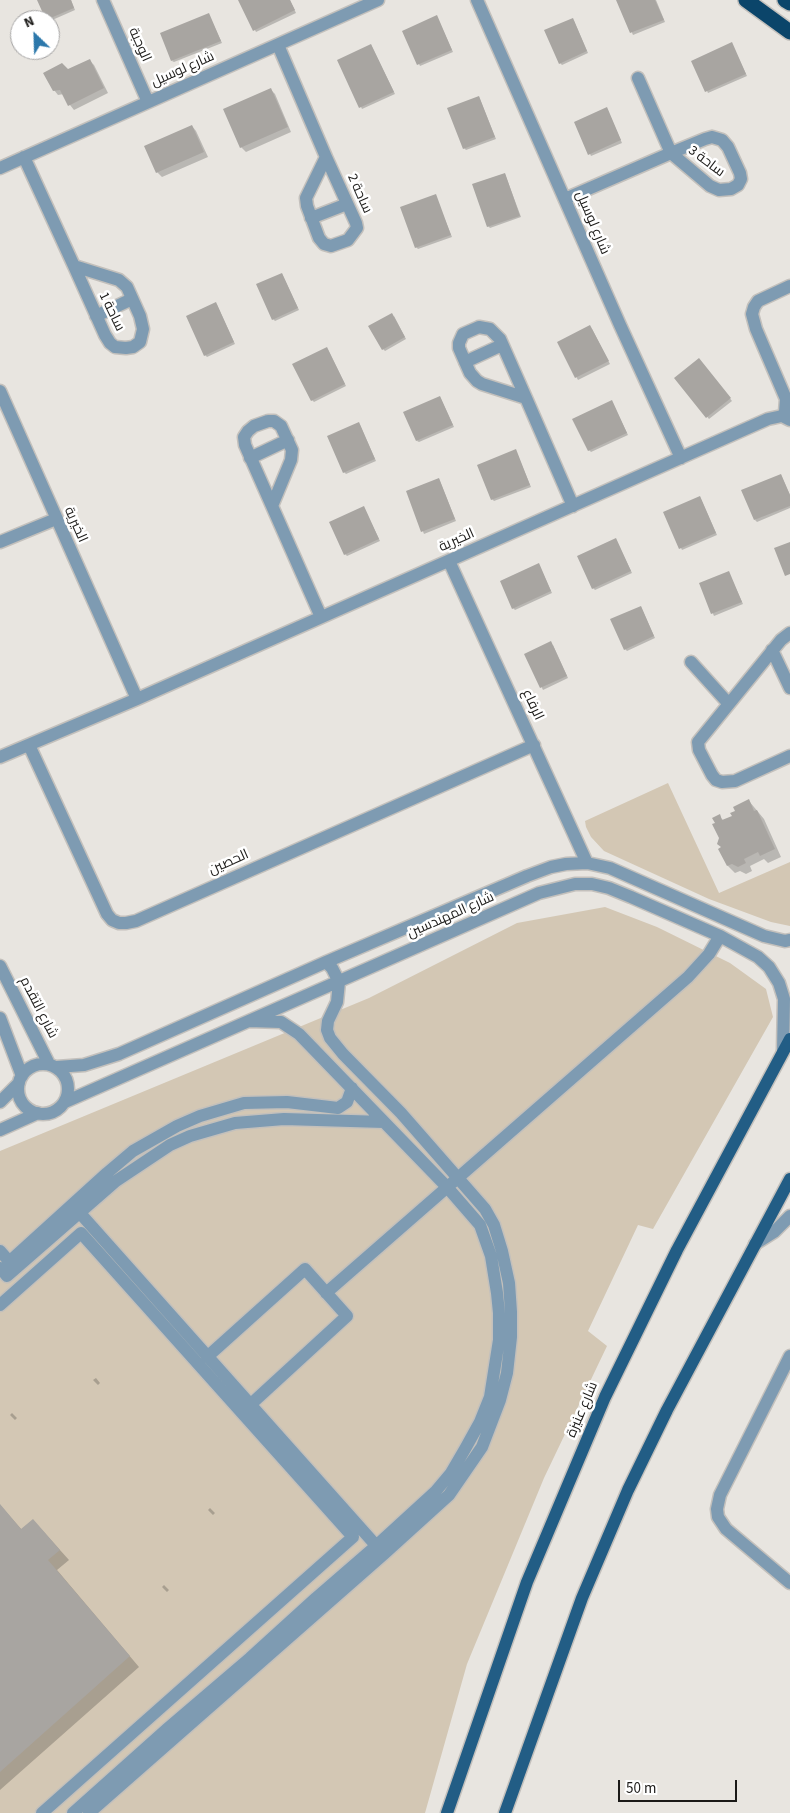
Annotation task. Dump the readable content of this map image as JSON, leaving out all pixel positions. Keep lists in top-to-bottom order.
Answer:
{
  "streets": {
    "main road": ["شارع عنيزة"],
    "street": [
      "الوجبة",
      "شارع لوسيل",
      "ساحة 3",
      "ساحة 2",
      "ساحة 1",
      "الخيرية",
      "الرفاع",
      "الحصين",
      "شارع المهندسين",
      "شارع التقدم"
    ]
  },
  "crossings": [
    ["الوجبة", "شارع لوسيل"],
    ["شارع لوسيل", "ساحة 3"],
    ["شارع لوسيل", "ساحة 2"],
    ["شارع لوسيل", "ساحة 1"],
    ["شارع لوسيل", "الخيرية"],
    ["الخيرية", "الرفاع"],
    ["الخيرية", "الحصين"],
    ["الرفاع", "الحصين"],
    ["الرفاع", "شارع المهندسين"],
    ["شارع المهندسين", "شارع التقدم"],
    ["شارع المهندسين", "شارع عنيزة"]
  ],
  "scale_bar": "50 m",
  "north": "top left"
}
